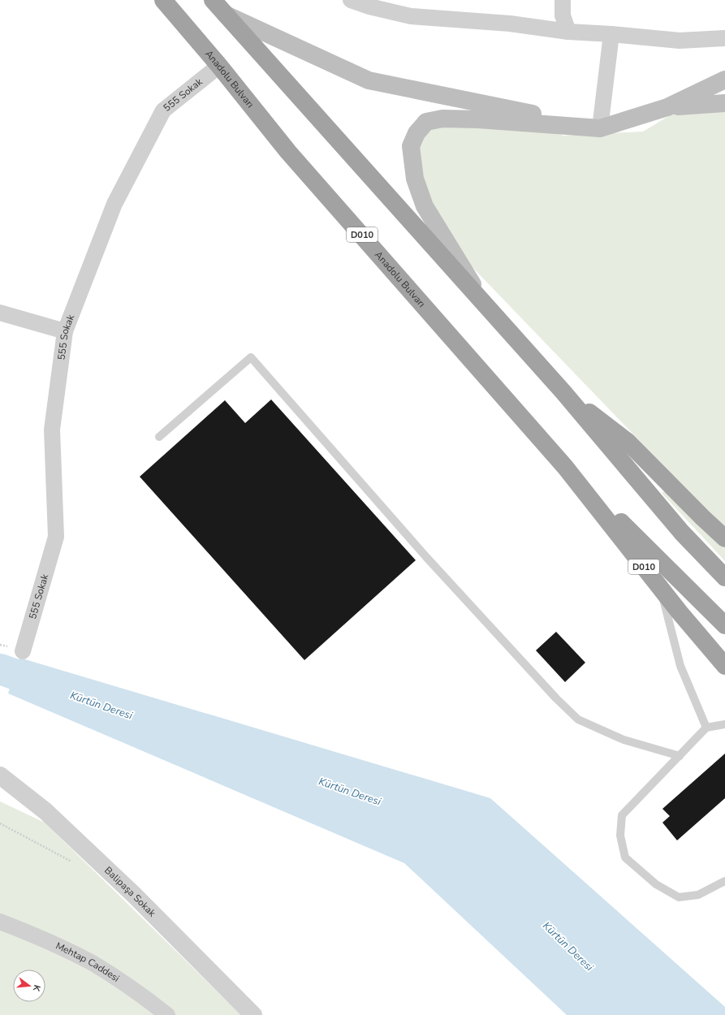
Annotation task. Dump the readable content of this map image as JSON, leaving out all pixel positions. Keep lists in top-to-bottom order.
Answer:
{
  "streets": {
    "highway": ["Anadolu Bulvarı", "D010"],
    "street": ["555 Sokak", "Balipaşa Sokak", "Mehtap Caddesi"]
  },
  "crossings": [
    ["Anadolu Bulvarı", "555 Sokak"],
    ["Anadolu Bulvarı", "D010"]
  ],
  "water": ["Kürtün Deresi"],
  "north": "right"
}
